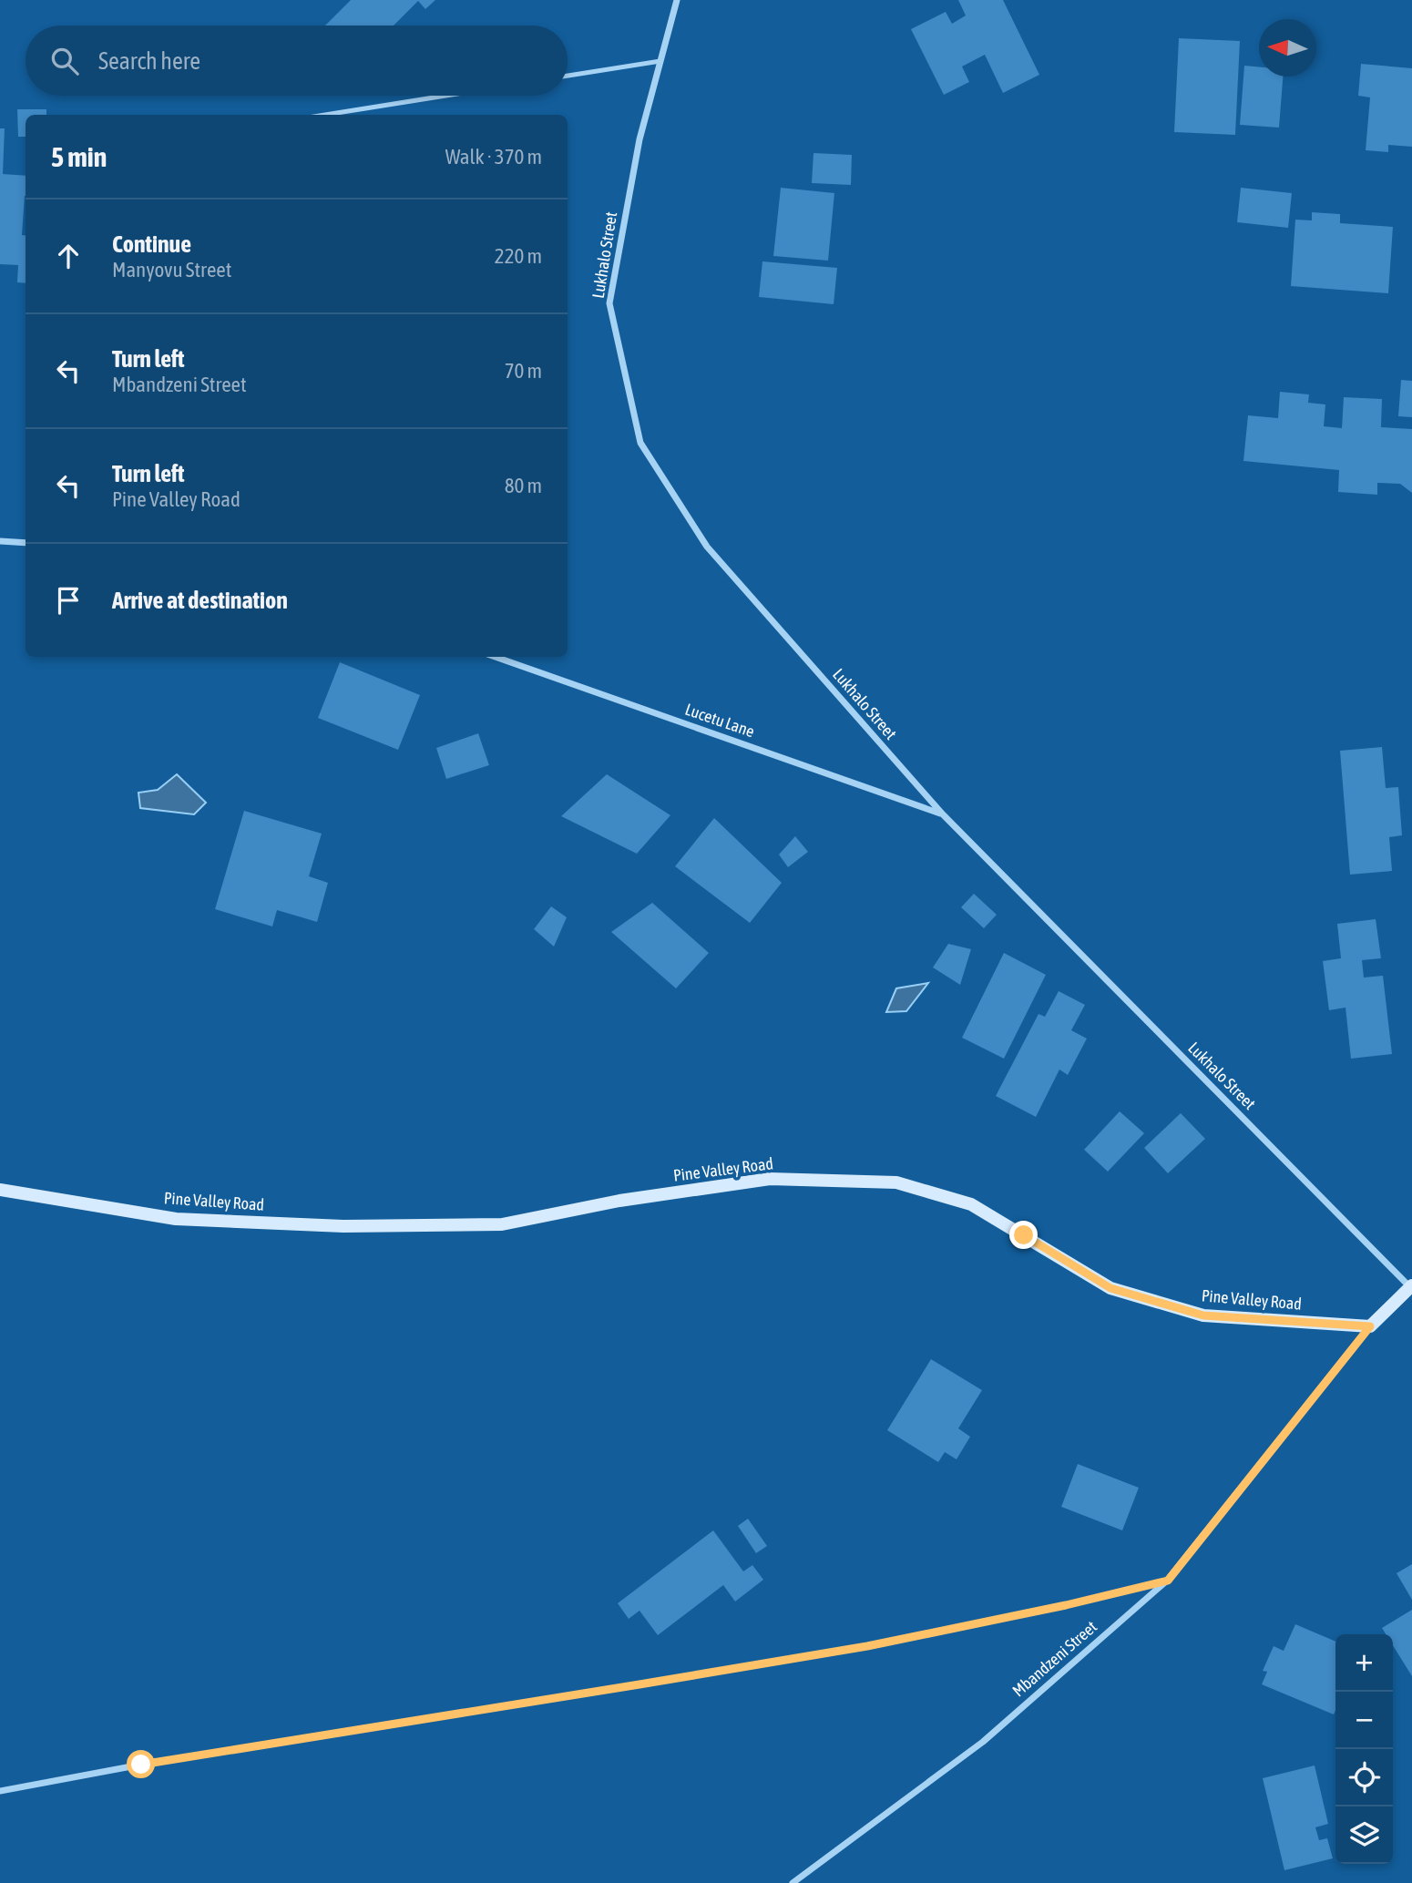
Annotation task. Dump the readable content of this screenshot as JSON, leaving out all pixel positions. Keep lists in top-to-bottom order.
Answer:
{
  "streets": {
    "main road": ["Pine Valley Road"],
    "street": ["Lukhalo Street", "Lucetu Lane", "Mbandzeni Street"]
  },
  "crossings": [
    ["Lukhalo Street", "Lucetu Lane"],
    ["Pine Valley Road", "Mbandzeni Street"]
  ],
  "north": "left",
  "page": {
    "search": "Search here",
    "heading": ["5 min", "Walk · 370 m"],
    "list": [
      ["Continue", "Manyovu Street", "220 m"],
      ["Turn left", "Mbandzeni Street", "70 m"],
      ["Turn left", "Pine Valley Road", "80 m"],
      "Arrive at destination"
    ],
    "map_buttons": ["+", "−"]
  }
}
